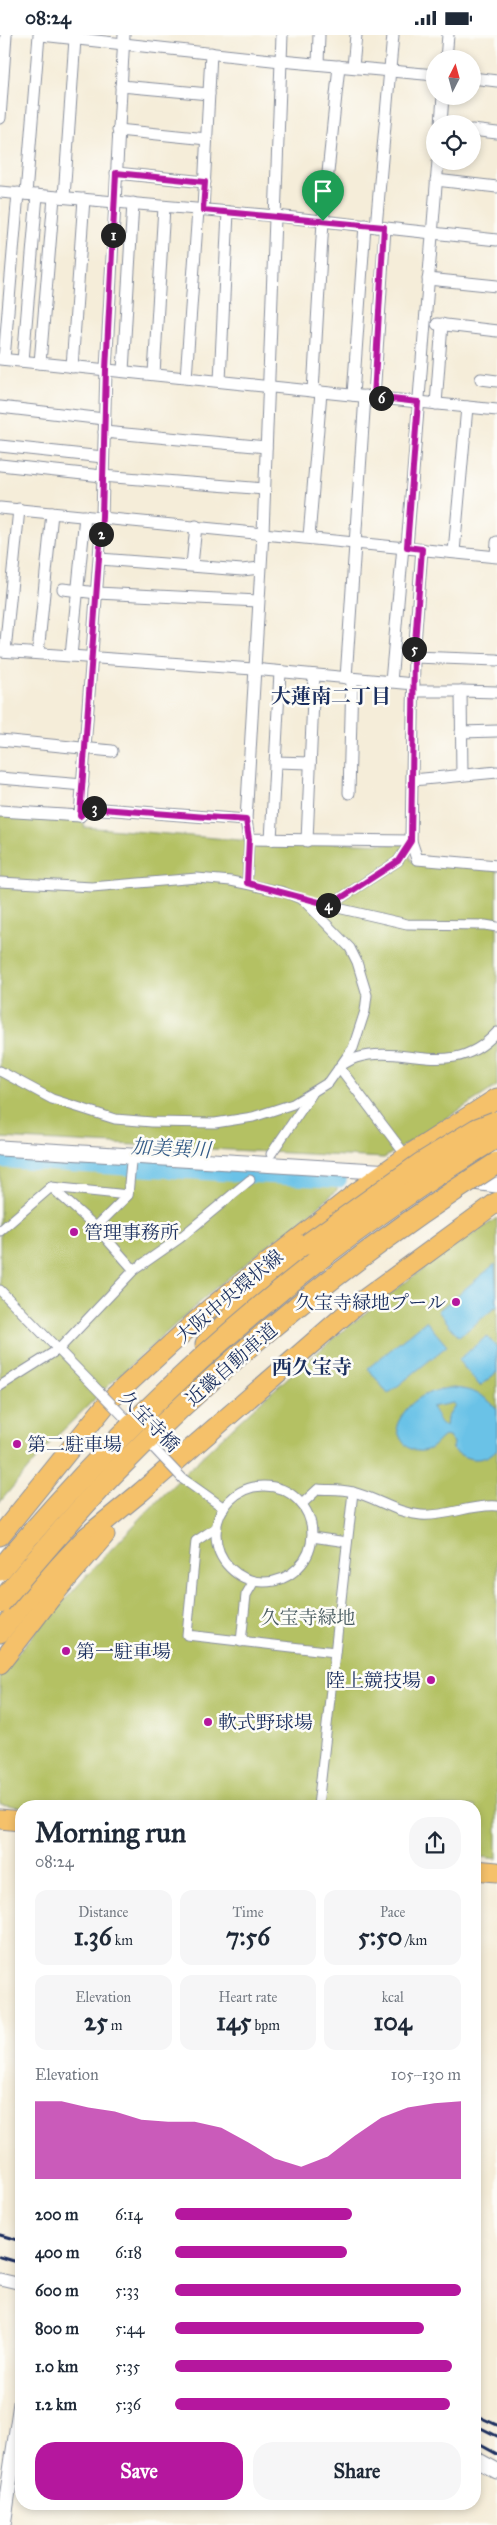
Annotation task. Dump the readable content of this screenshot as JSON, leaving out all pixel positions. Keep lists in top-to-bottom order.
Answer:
{
  "streets": {
    "highway": ["近畿自動車道"],
    "main road": ["大阪中央環状線"],
    "street": ["久宝寺橋"]
  },
  "districts": ["大蓮南二丁目", "西久宝寺"],
  "water": ["加美巽川"],
  "parks": ["久宝寺緑地"],
  "places": [
    "管理事務所",
    "久宝寺緑地プール",
    "第二駐車場",
    "第一駐車場",
    "陸上競技場",
    "軟式野球場"
  ],
  "north": "top",
  "page": {
    "status": "08:24",
    "pins": [
      "1",
      "6",
      "2",
      "5",
      "3",
      "4"
    ],
    "heading": ["Morning run", "08:24"],
    "stats": [
      ["Distance", "1.36 km"],
      ["Time", "7:56"],
      ["Pace", "5:50 /km"],
      ["Elevation", "25 m"],
      ["Heart rate", "145 bpm"],
      ["kcal", "104"]
    ],
    "chart": ["Elevation", "105–130 m"],
    "list": [
      {
        "name": "200 m",
        "note": "6:14"
      },
      {
        "name": "400 m",
        "note": "6:18"
      },
      {
        "name": "600 m",
        "note": "5:33"
      },
      {
        "name": "800 m",
        "note": "5:44"
      },
      {
        "name": "1.0 km",
        "note": "5:35"
      },
      {
        "name": "1.2 km",
        "note": "5:36"
      }
    ],
    "buttons": ["Save", "Share"]
  }
}
